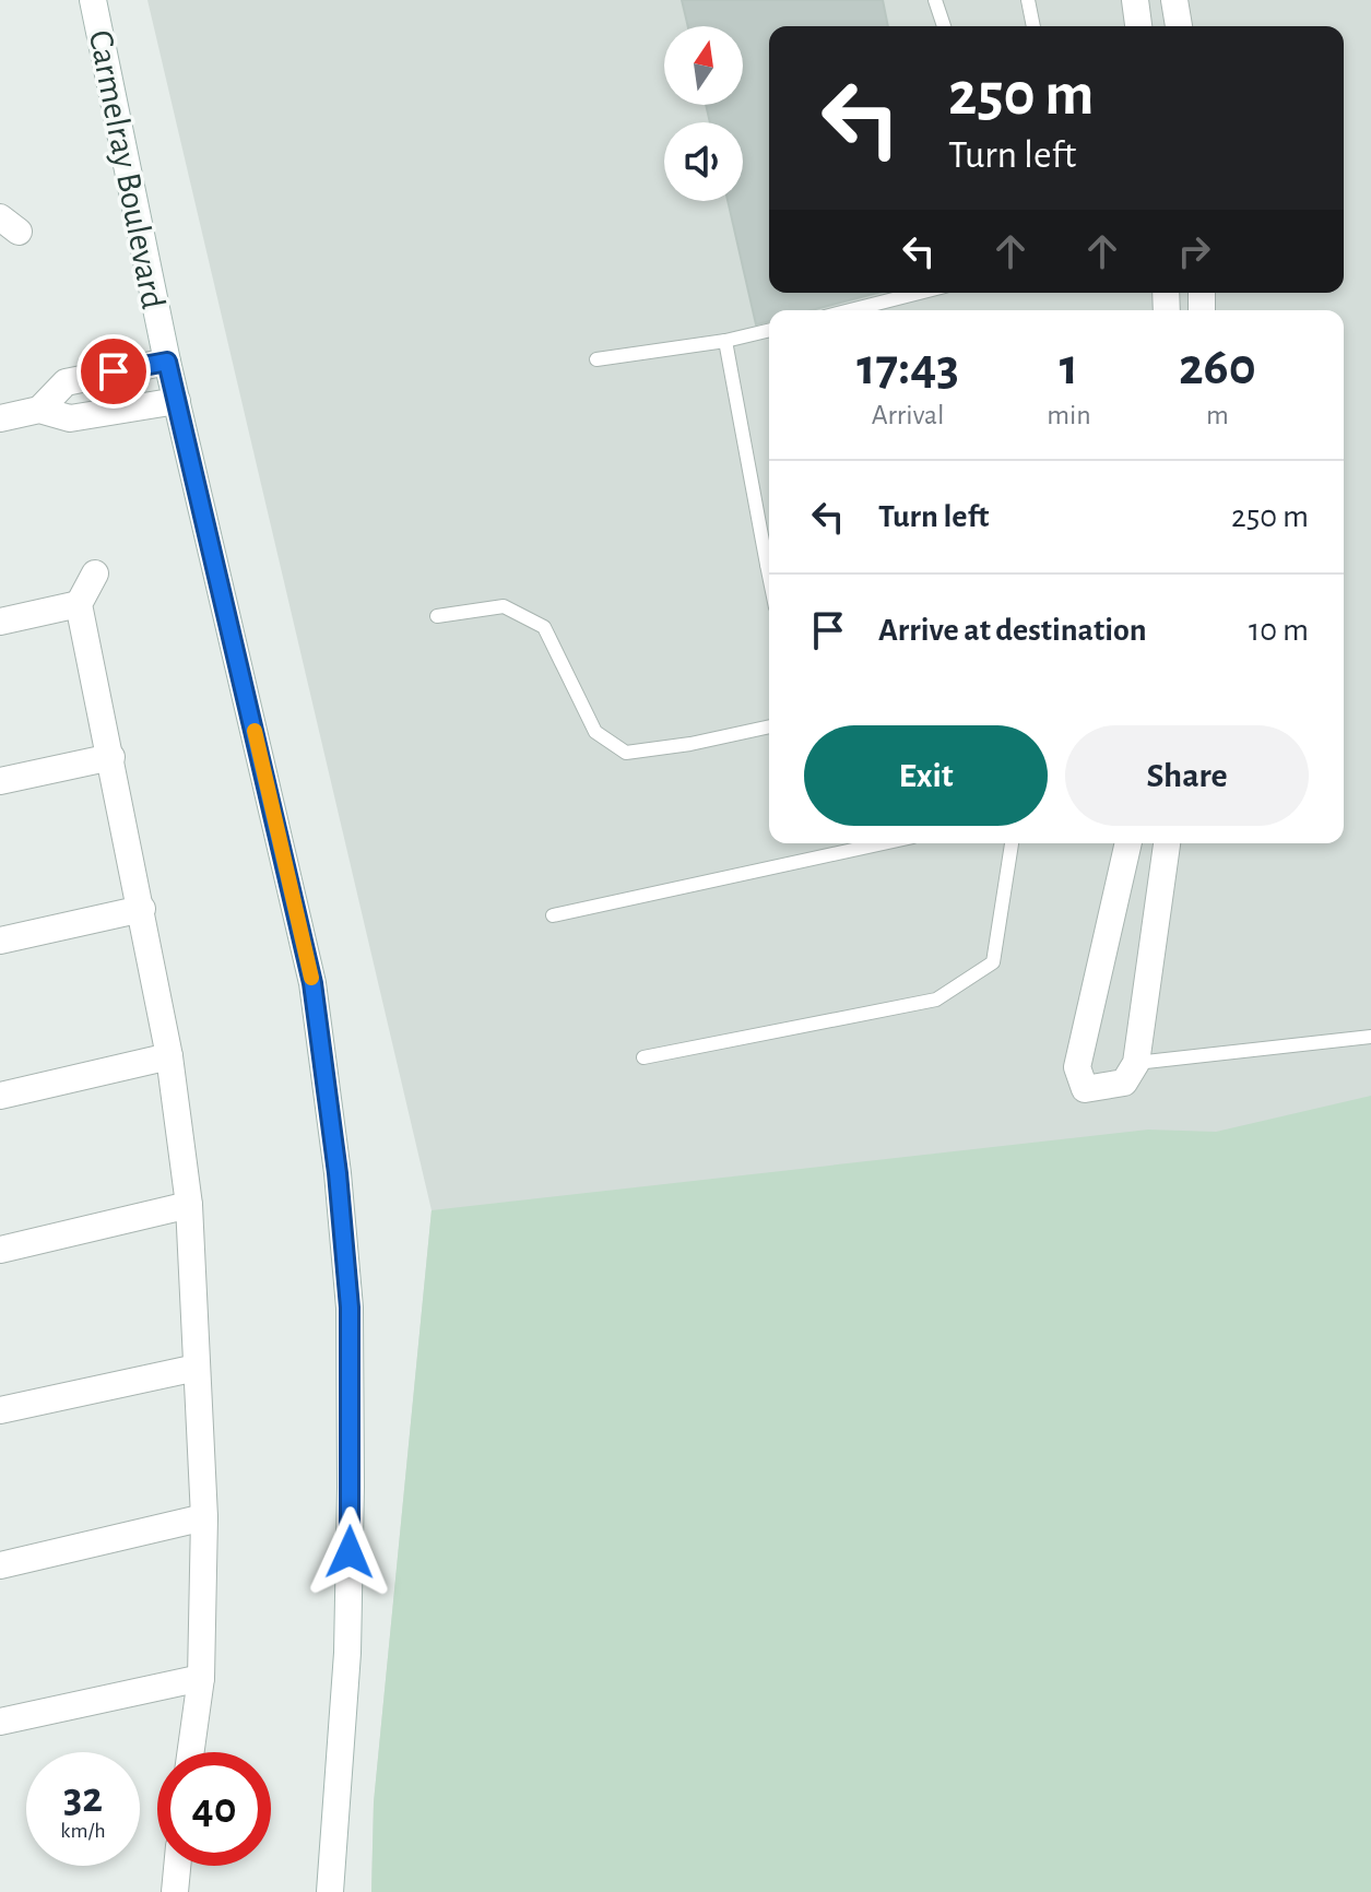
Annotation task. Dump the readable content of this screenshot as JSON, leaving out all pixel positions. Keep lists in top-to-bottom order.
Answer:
{
  "streets": {
    "street": ["Carmelray Boulevard"]
  },
  "north": "top",
  "page": {
    "turn": ["250 m", "Turn left"],
    "eta": [
      "17:43",
      "Arrival",
      "1",
      "min",
      "260",
      "m"
    ],
    "list": [
      {
        "name": "Turn left",
        "value": "250 m"
      },
      {
        "name": "Arrive at destination",
        "value": "10 m"
      }
    ],
    "buttons": ["Exit", "Share"],
    "speed": "32 km/h",
    "limit": "40"
  }
}
